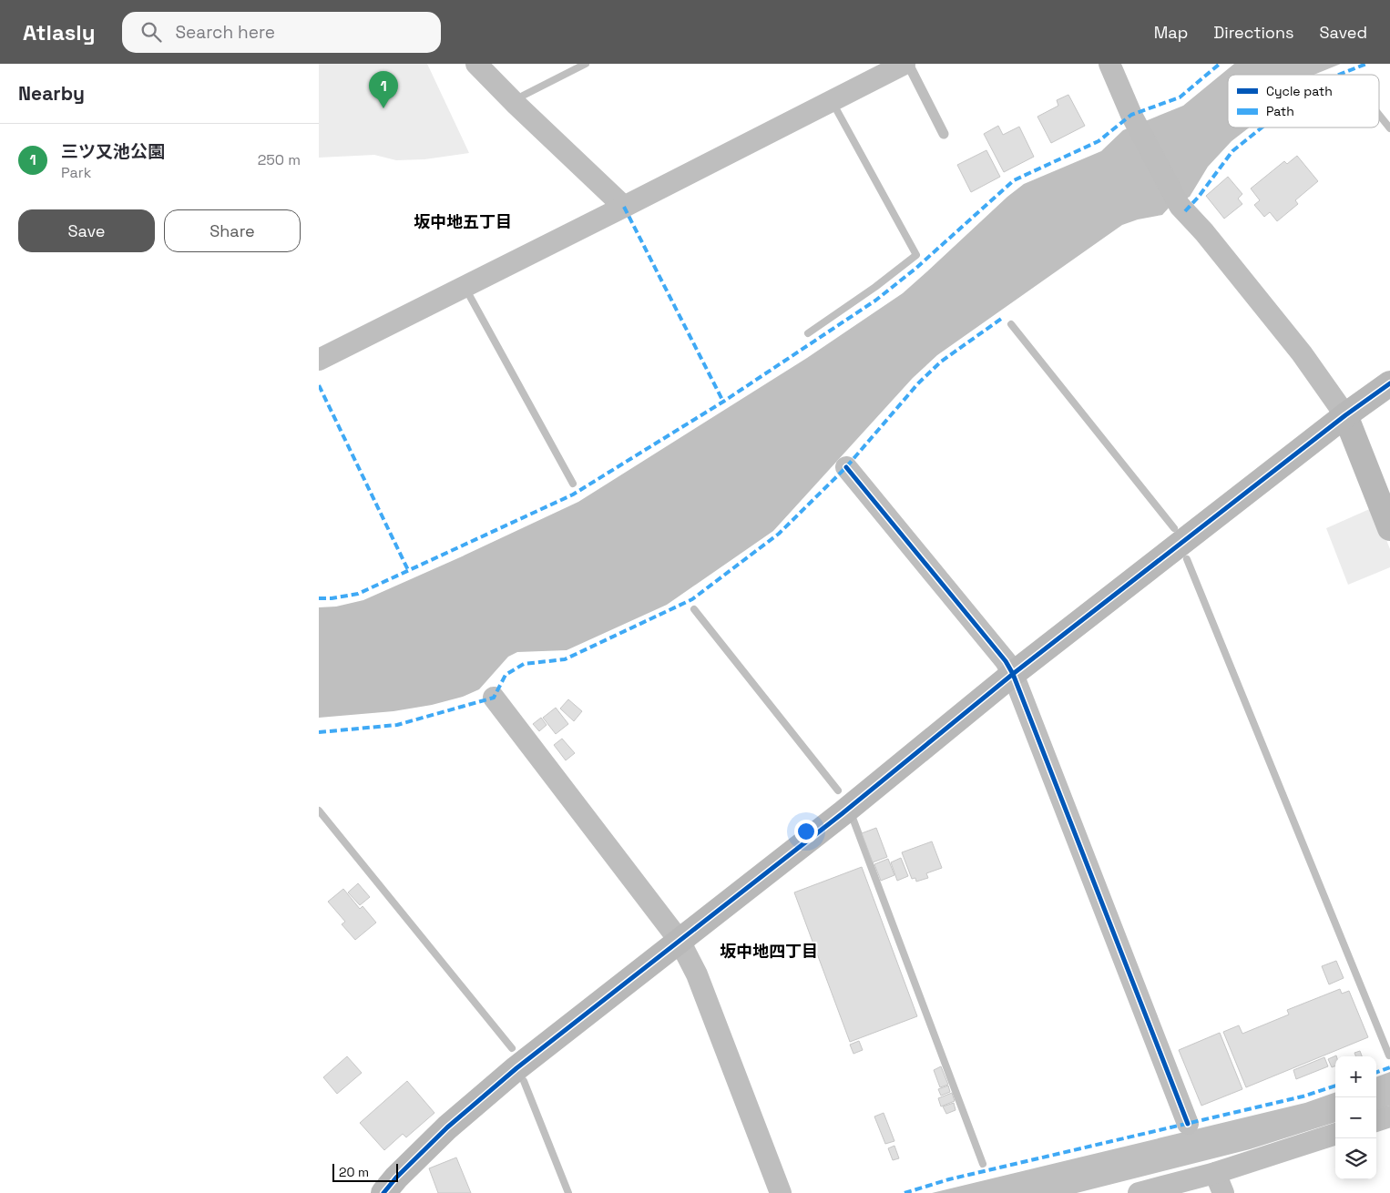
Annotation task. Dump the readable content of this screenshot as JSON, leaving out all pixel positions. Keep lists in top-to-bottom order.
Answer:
{
  "districts": ["坂中地五丁目", "坂中地四丁目"],
  "legend": ["Cycle path", "Path"],
  "scale_bar": "20 m",
  "page": {
    "header": "Atlasly",
    "search": "Search here",
    "nav": ["Map", "Directions", "Saved"],
    "heading": "Nearby",
    "pins": "1",
    "list": [
      {
        "mark": "1",
        "name": "三ツ又池公園",
        "note": "Park",
        "value": "250 m"
      }
    ],
    "buttons": ["Save", "Share"],
    "map_buttons": ["+", "−"],
    "scale": "20 m"
  }
}
